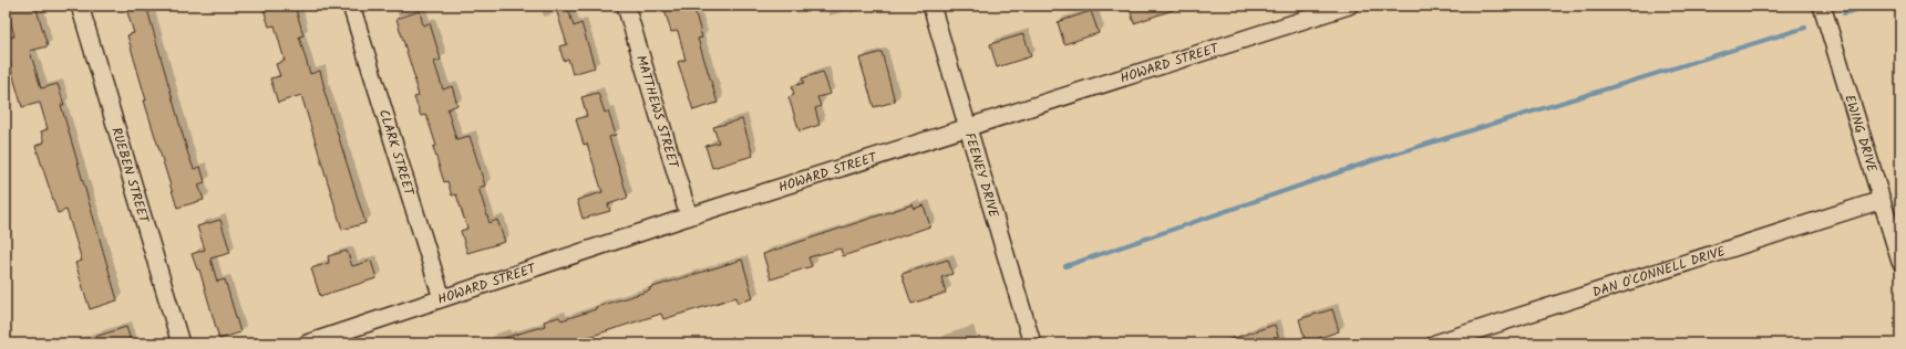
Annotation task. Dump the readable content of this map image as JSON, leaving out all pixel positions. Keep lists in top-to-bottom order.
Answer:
{
  "streets": {
    "street": [
      "HOWARD STREET",
      "MATTHEWS STREET",
      "EWING DRIVE",
      "CLARK STREET",
      "RUEBEN STREET",
      "FEENEY DRIVE",
      "DAN O'CONNELL DRIVE"
    ]
  },
  "crossings": [
    ["HOWARD STREET", "MATTHEWS STREET"],
    ["HOWARD STREET", "CLARK STREET"],
    ["HOWARD STREET", "FEENEY DRIVE"],
    ["EWING DRIVE", "DAN O'CONNELL DRIVE"]
  ]
}
